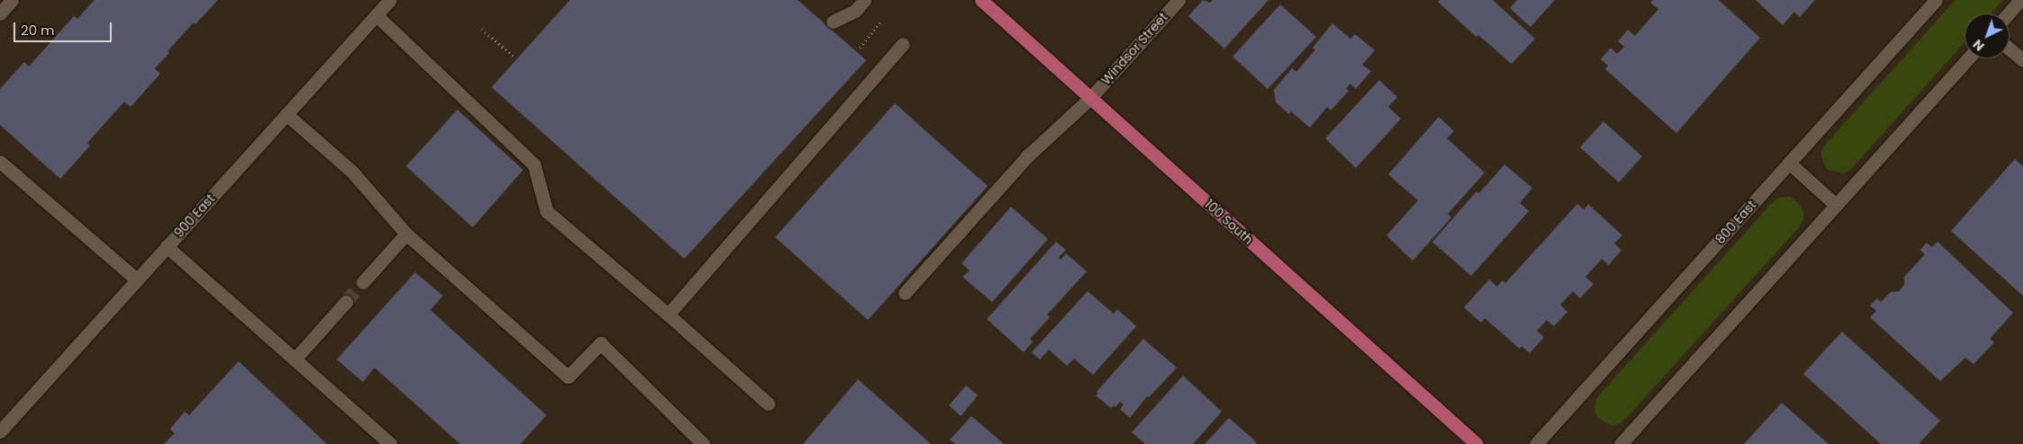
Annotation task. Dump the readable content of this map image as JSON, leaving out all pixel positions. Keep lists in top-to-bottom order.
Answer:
{
  "streets": {
    "main road": ["100 South"],
    "street": ["Windsor Street", "900 East", "800 East"]
  },
  "crossings": [
    ["Windsor Street", "100 South"]
  ],
  "scale_bar": "20 m",
  "north": "bottom left"
}
